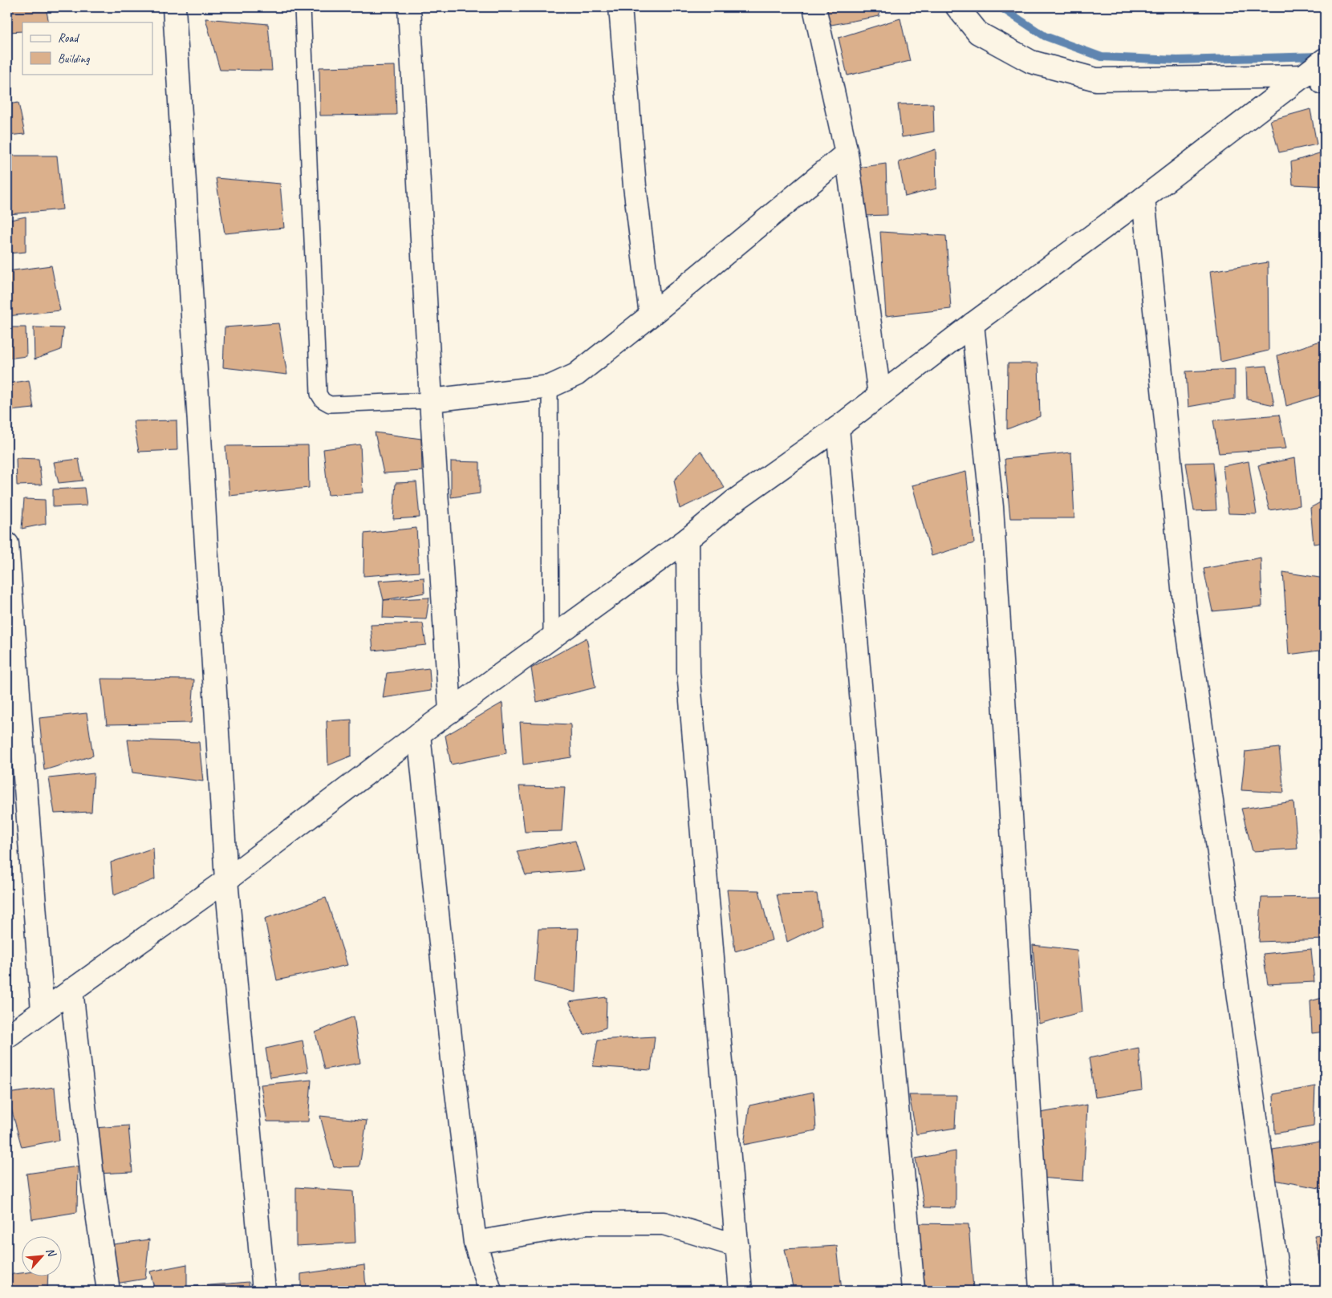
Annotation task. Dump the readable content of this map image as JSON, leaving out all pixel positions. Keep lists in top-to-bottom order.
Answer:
{
  "legend": ["Road", "Building"],
  "north": "top right"
}
